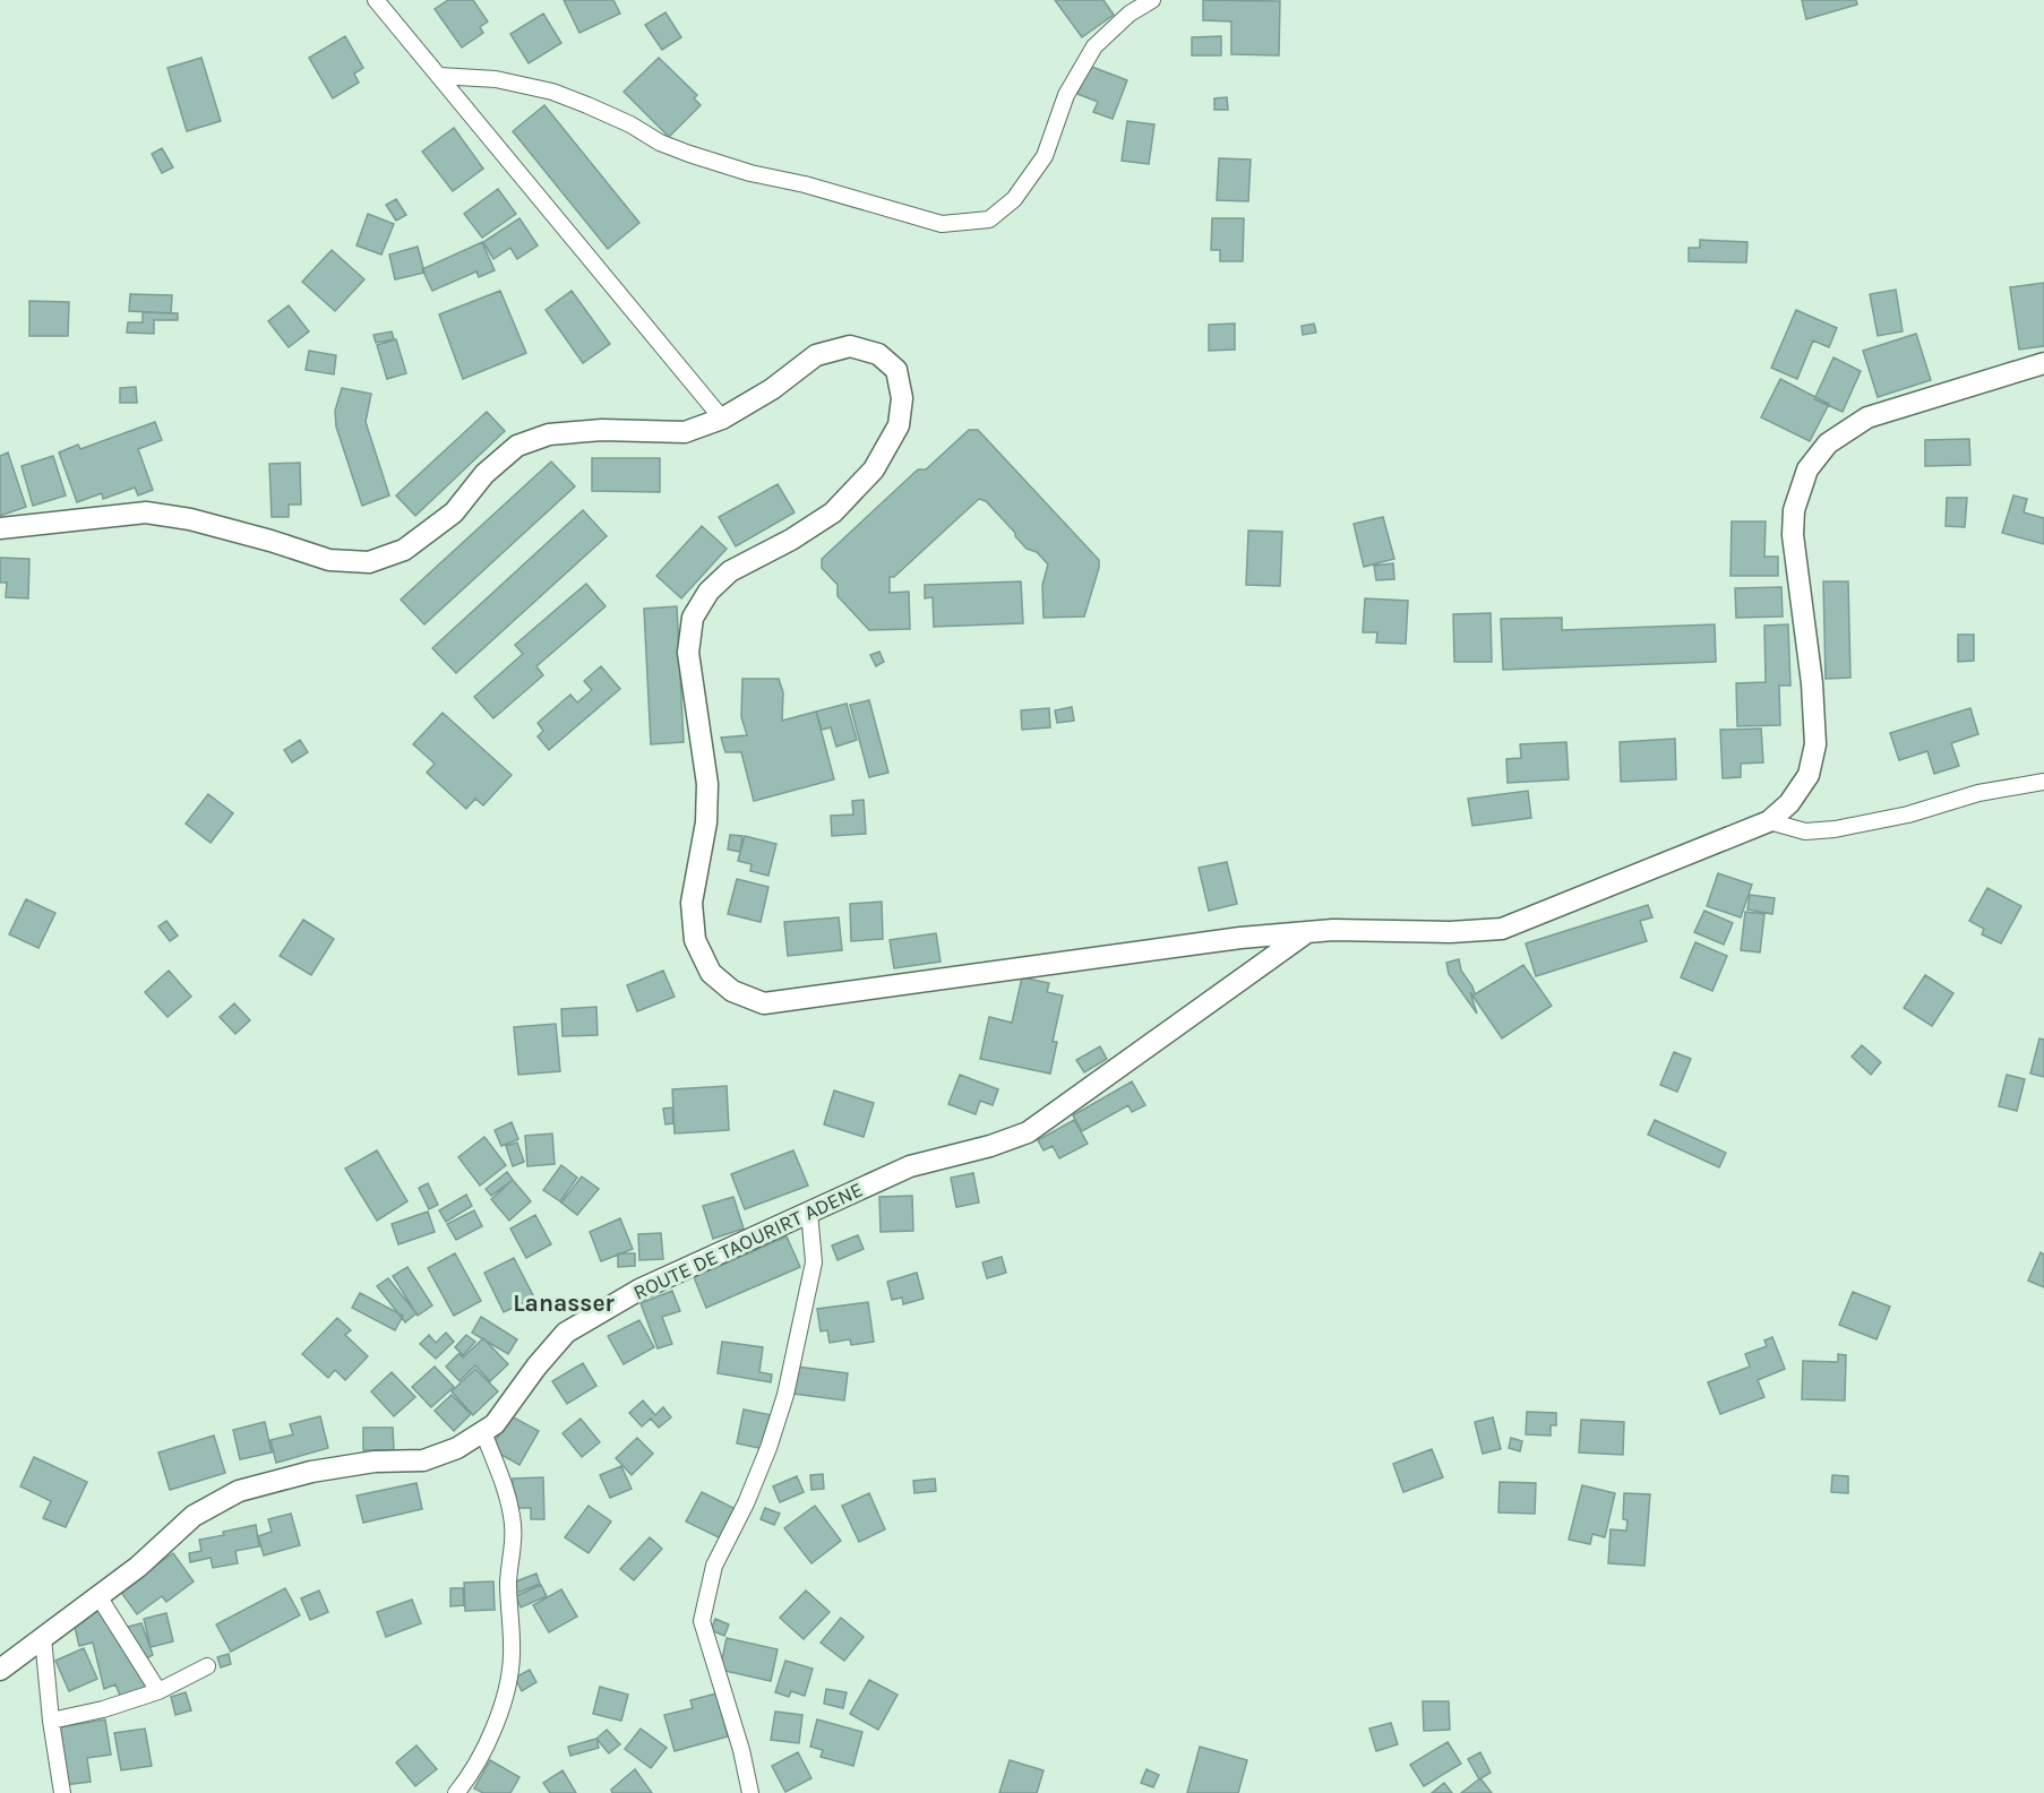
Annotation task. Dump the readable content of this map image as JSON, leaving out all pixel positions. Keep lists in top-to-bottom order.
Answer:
{
  "streets": {
    "main road": ["ROUTE DE TAOURIRT ADENE"]
  },
  "districts": ["Lanasser"]
}
